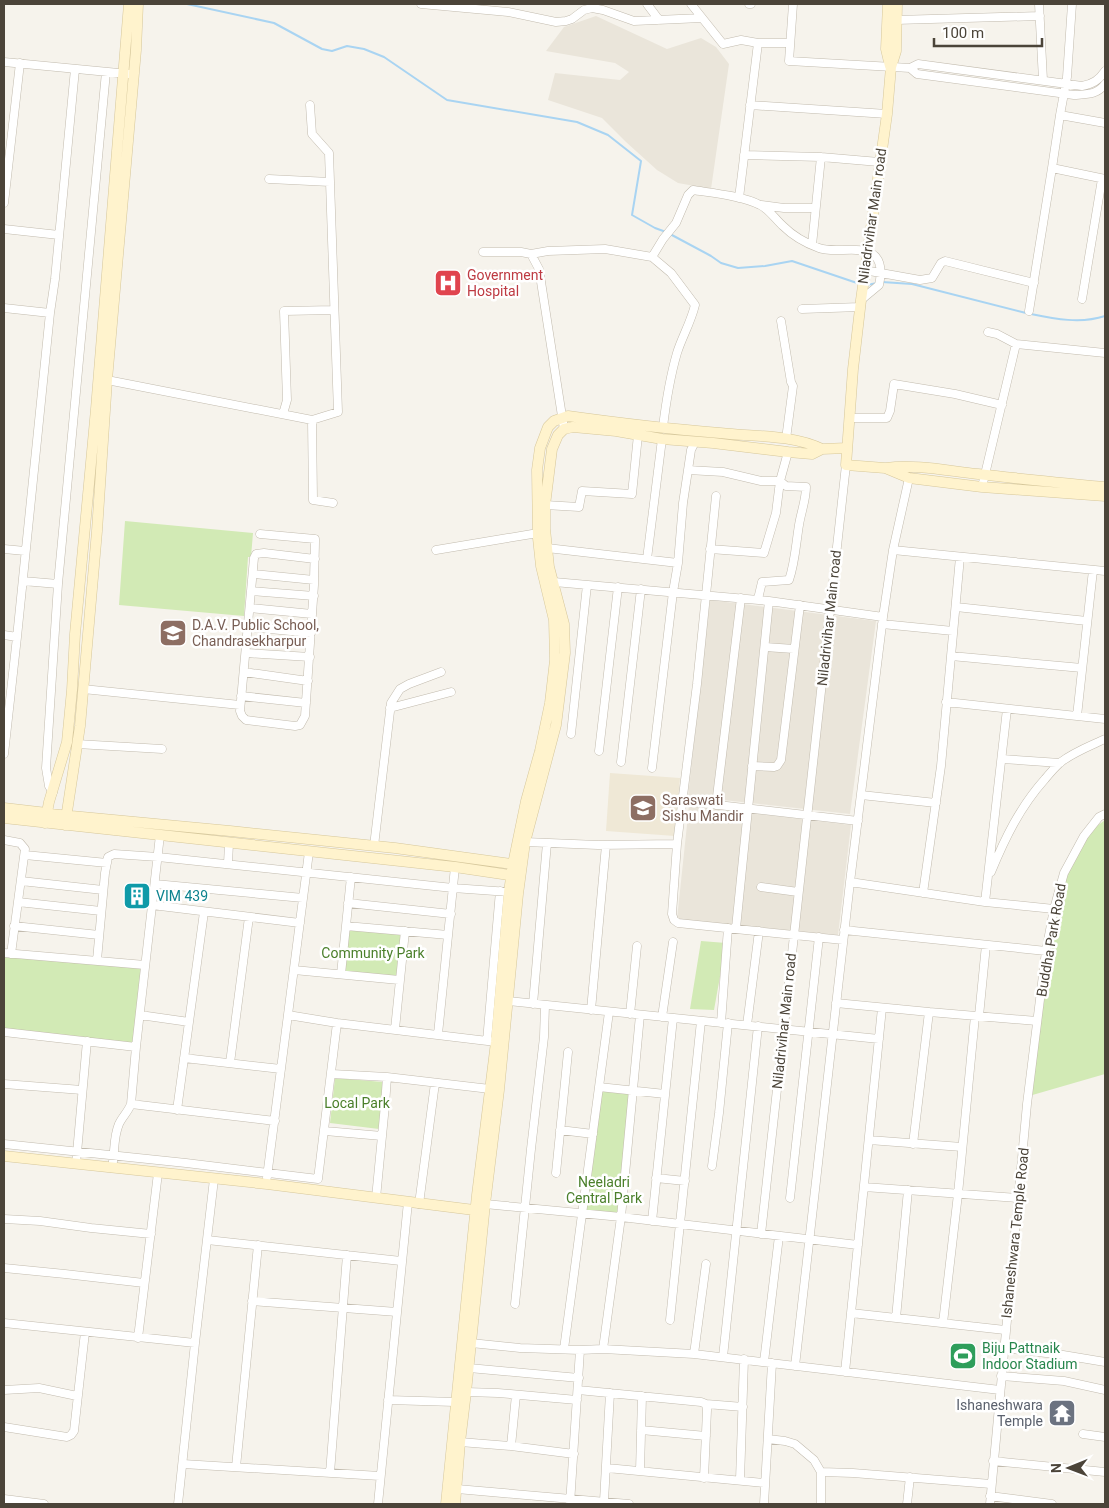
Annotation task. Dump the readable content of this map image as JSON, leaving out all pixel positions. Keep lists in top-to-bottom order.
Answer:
{
  "streets": {
    "street": ["Niladrivihar Main road", "Buddha Park Road", "Ishaneshwara Temple Road"]
  },
  "crossings": [
    ["Buddha Park Road", "Ishaneshwara Temple Road"]
  ],
  "parks": ["Community Park", "Local Park", "Neeladri Central Park"],
  "places": {
    "hospital": ["Government Hospital"],
    "school or university": ["D.A.V. Public School, Chandrasekharpur", "Saraswati Sishu Mandir"],
    "building": ["VIM 439"],
    "sports": ["Biju Pattnaik Indoor Stadium"],
    "temple": ["Ishaneshwara Temple"]
  },
  "scale_bar": "100 m",
  "north": "left"
}
